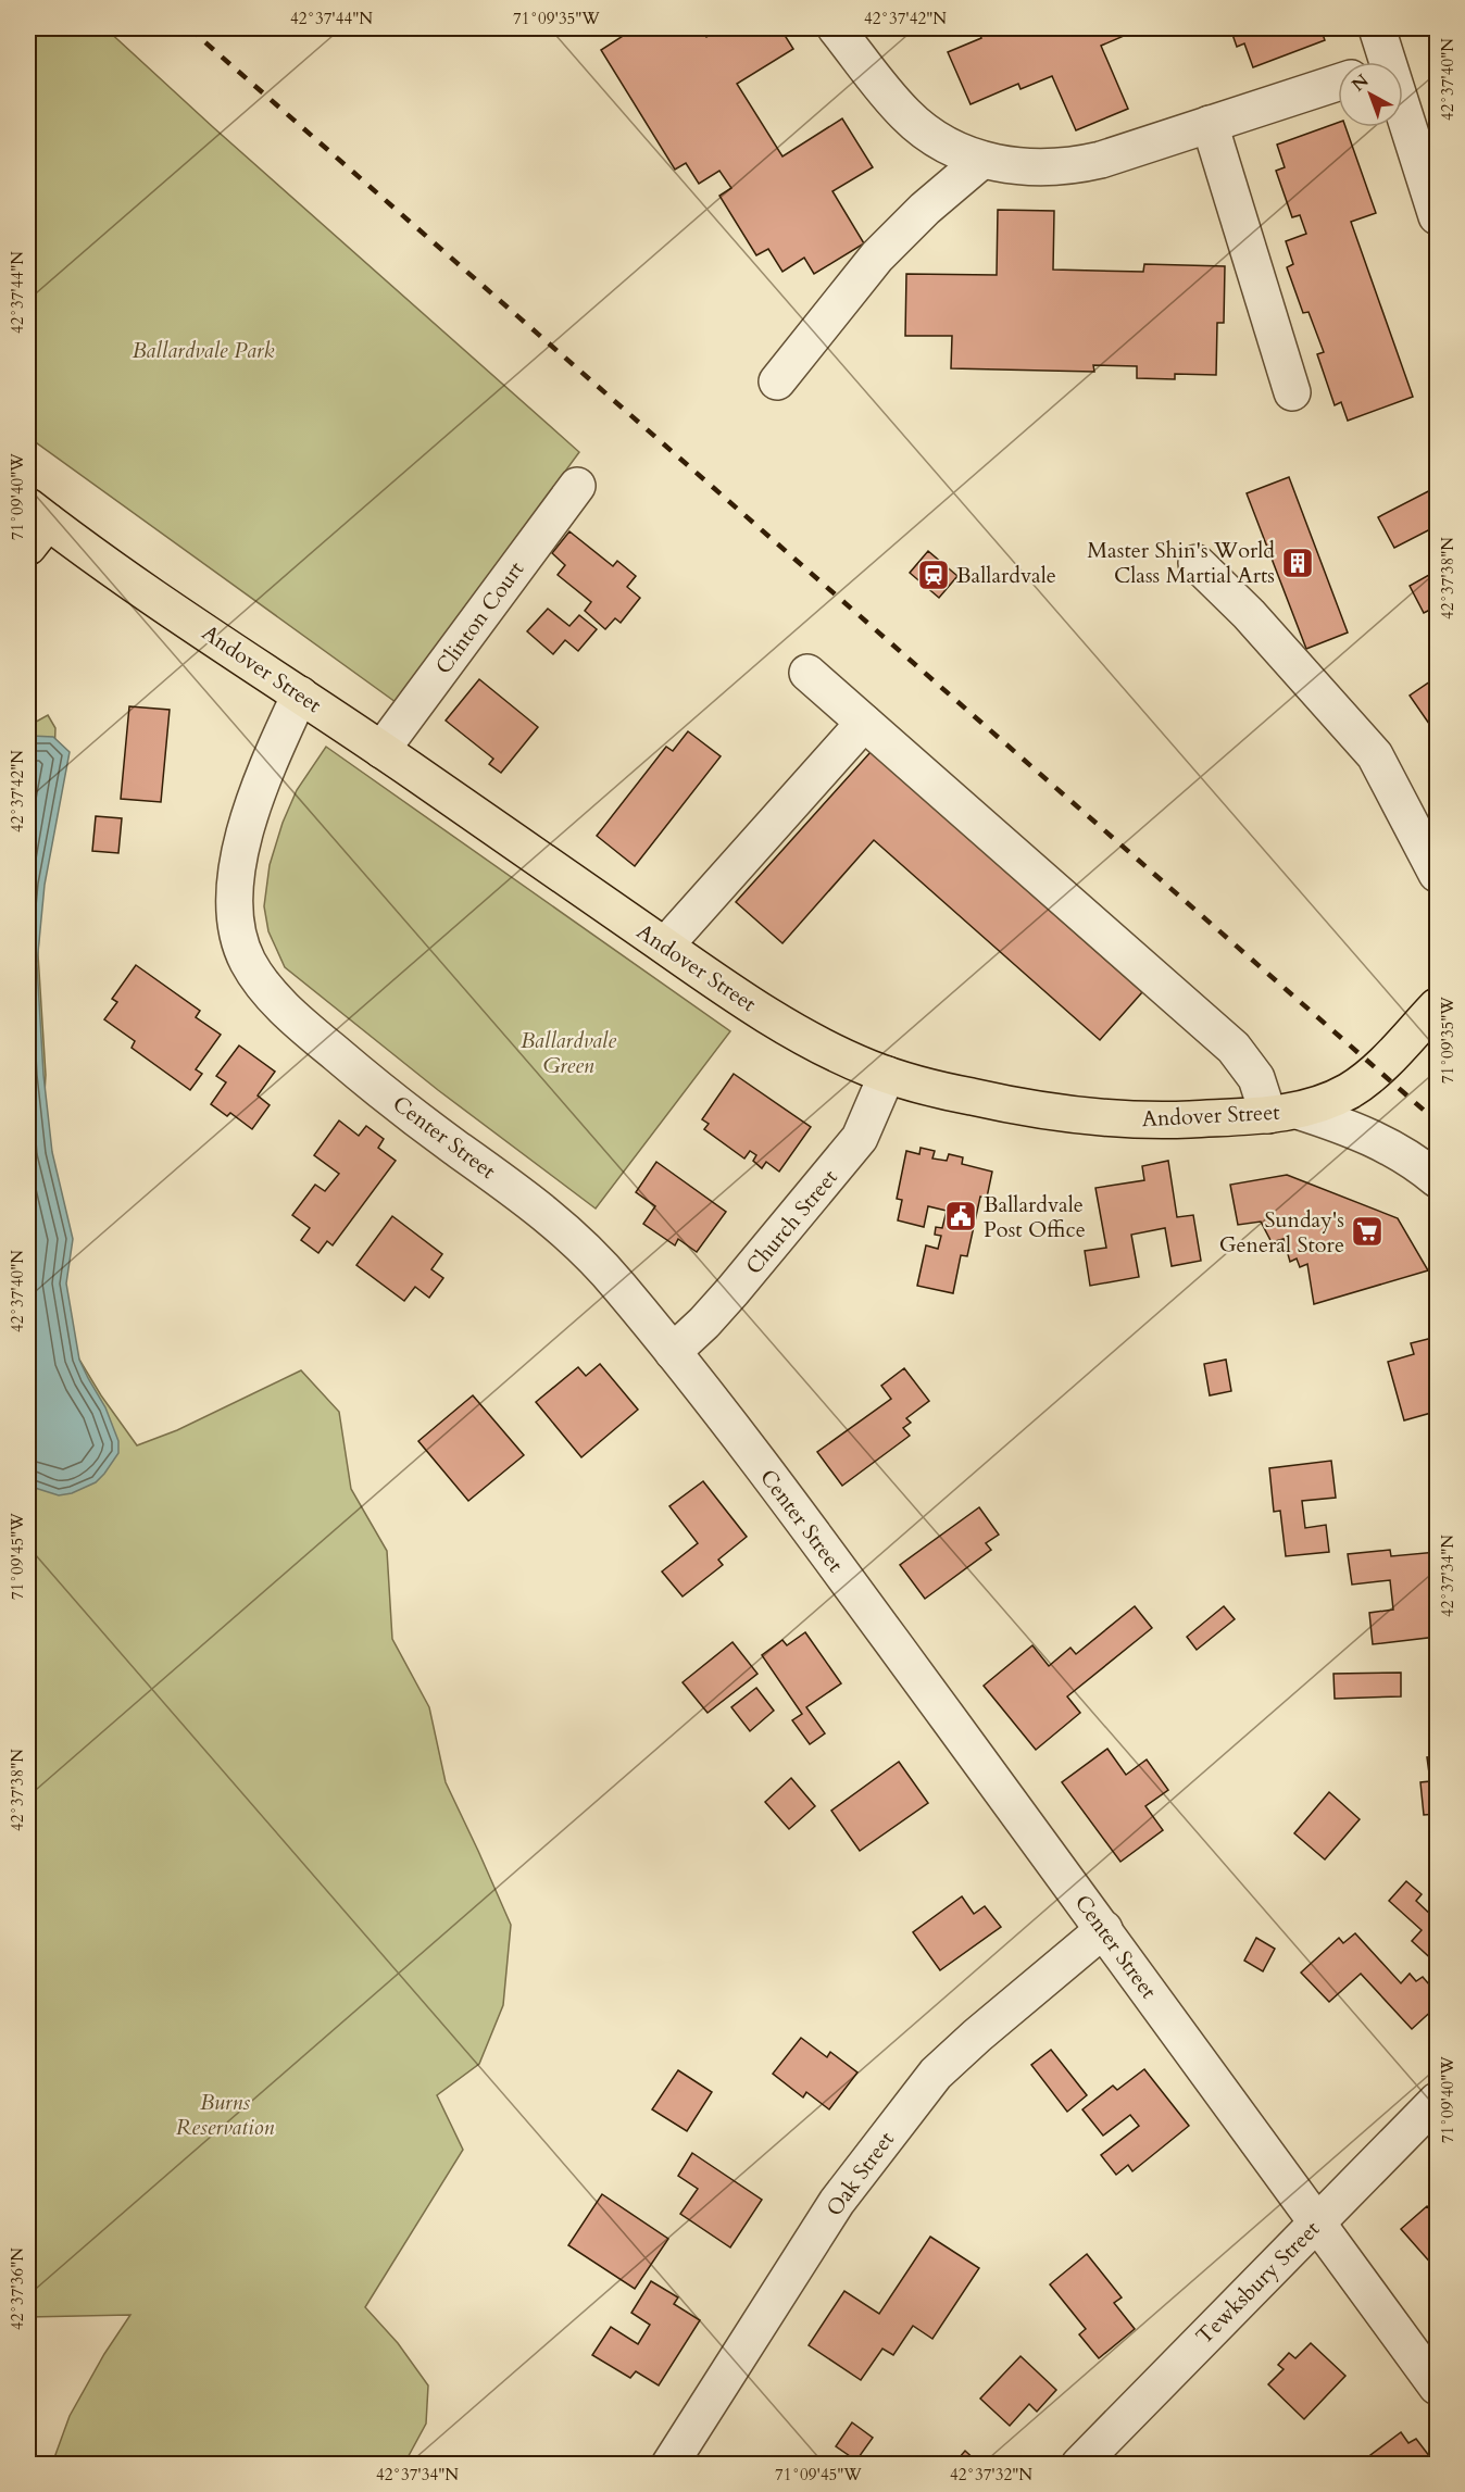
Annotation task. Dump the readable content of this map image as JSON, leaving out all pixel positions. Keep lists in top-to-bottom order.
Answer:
{
  "streets": {
    "main road": ["Andover Street"],
    "street": [
      "Clinton Court",
      "Center Street",
      "Church Street",
      "Oak Street",
      "Tewksbury Street"
    ]
  },
  "crossings": [
    ["Clinton Court", "Andover Street"],
    ["Andover Street", "Center Street"],
    ["Andover Street", "Church Street"],
    ["Center Street", "Church Street"],
    ["Center Street", "Oak Street"],
    ["Center Street", "Tewksbury Street"]
  ],
  "parks": ["Ballardvale Park", "Ballardvale Green", "Burns Reservation"],
  "places": {
    "building": ["Master Shin's World Class Martial Arts"],
    "station": ["Ballardvale"],
    "public building": ["Ballardvale Post Office"],
    "supermarket": ["Sunday's General Store"]
  },
  "north": "top left",
  "coordinates": [
    "42°37'44\"N",
    "71°09'35\"W",
    "42°37'42\"N",
    "42°37'40\"N",
    "71°09'40\"W",
    "42°37'38\"N",
    "71°09'45\"W",
    "42°37'34\"N",
    "42°37'36\"N",
    "42°37'32\"N"
  ]
}
